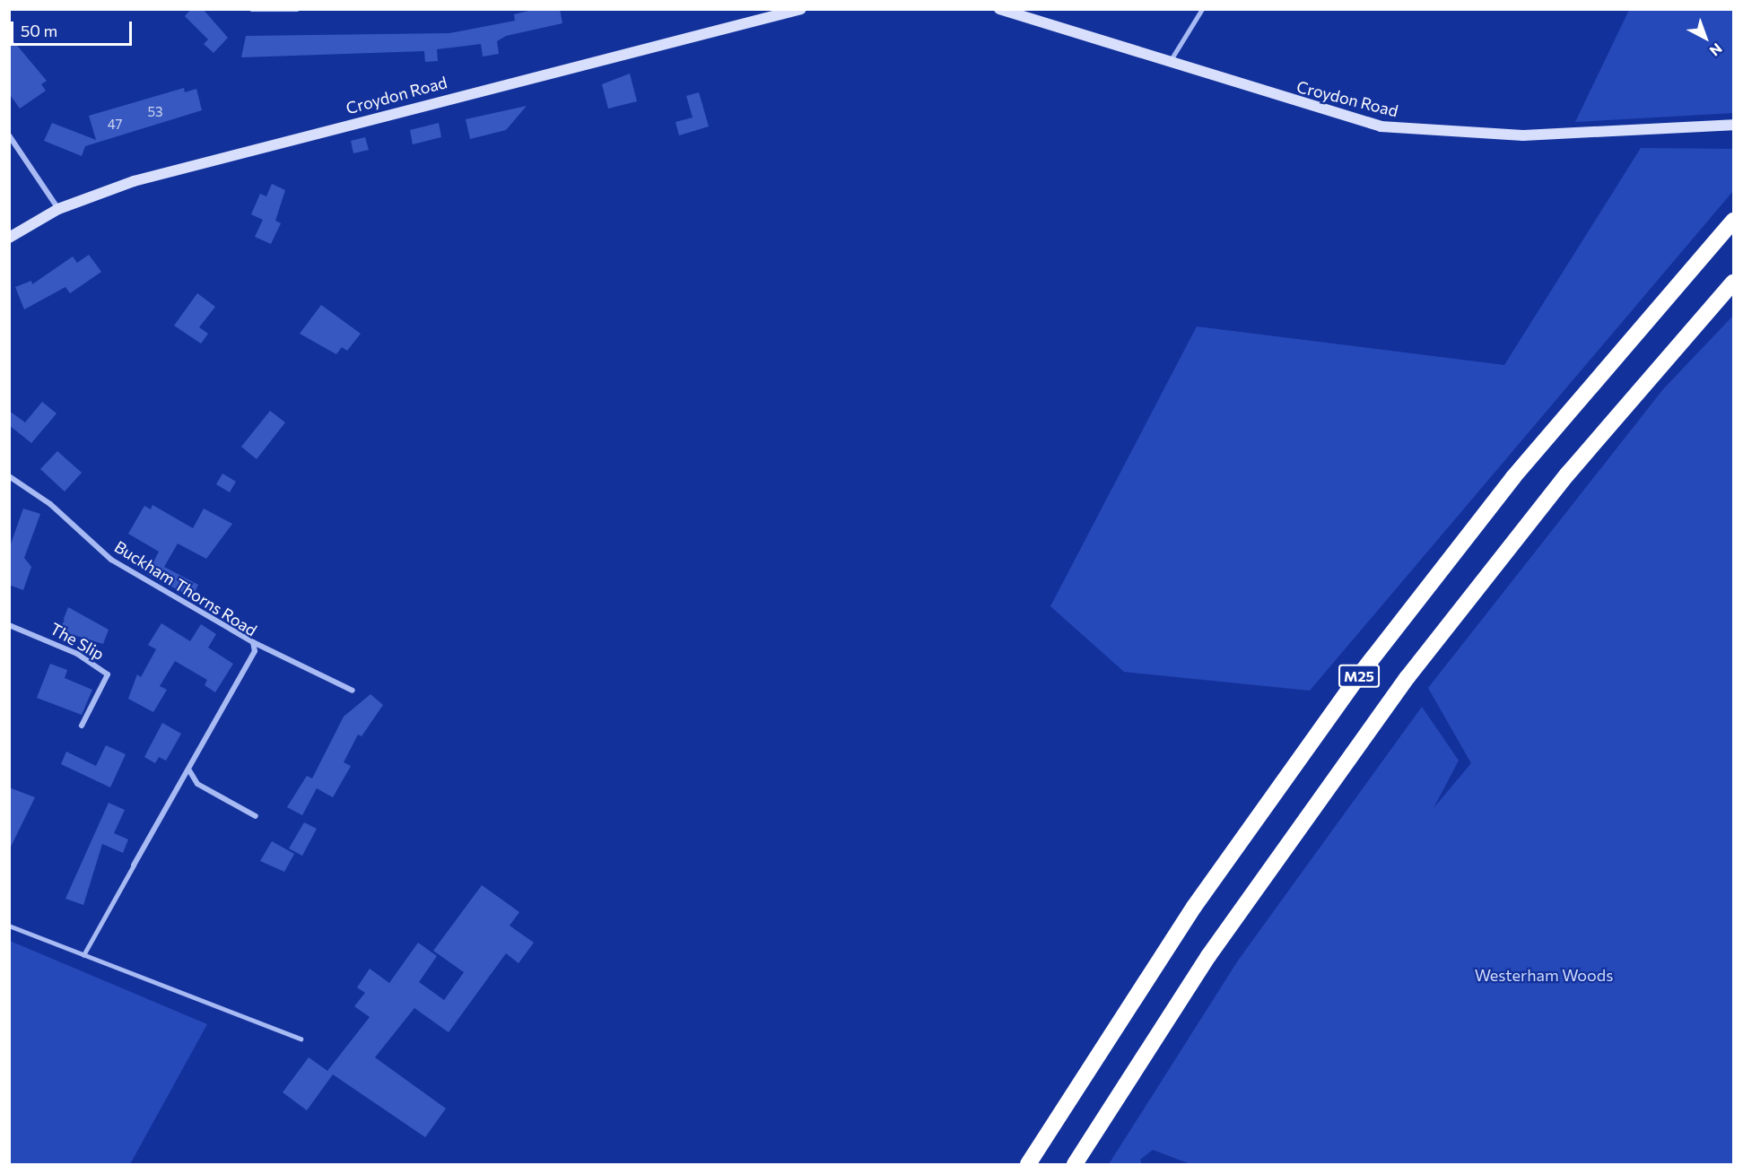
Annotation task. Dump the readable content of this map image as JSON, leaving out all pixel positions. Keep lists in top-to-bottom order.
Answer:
{
  "streets": {
    "highway": ["M25"],
    "main road": ["Croydon Road"],
    "street": ["Buckham Thorns Road", "The Slip"]
  },
  "parks": ["Westerham Woods"],
  "house_numbers": ["53", "47"],
  "scale_bar": "50 m",
  "north": "bottom right"
}
